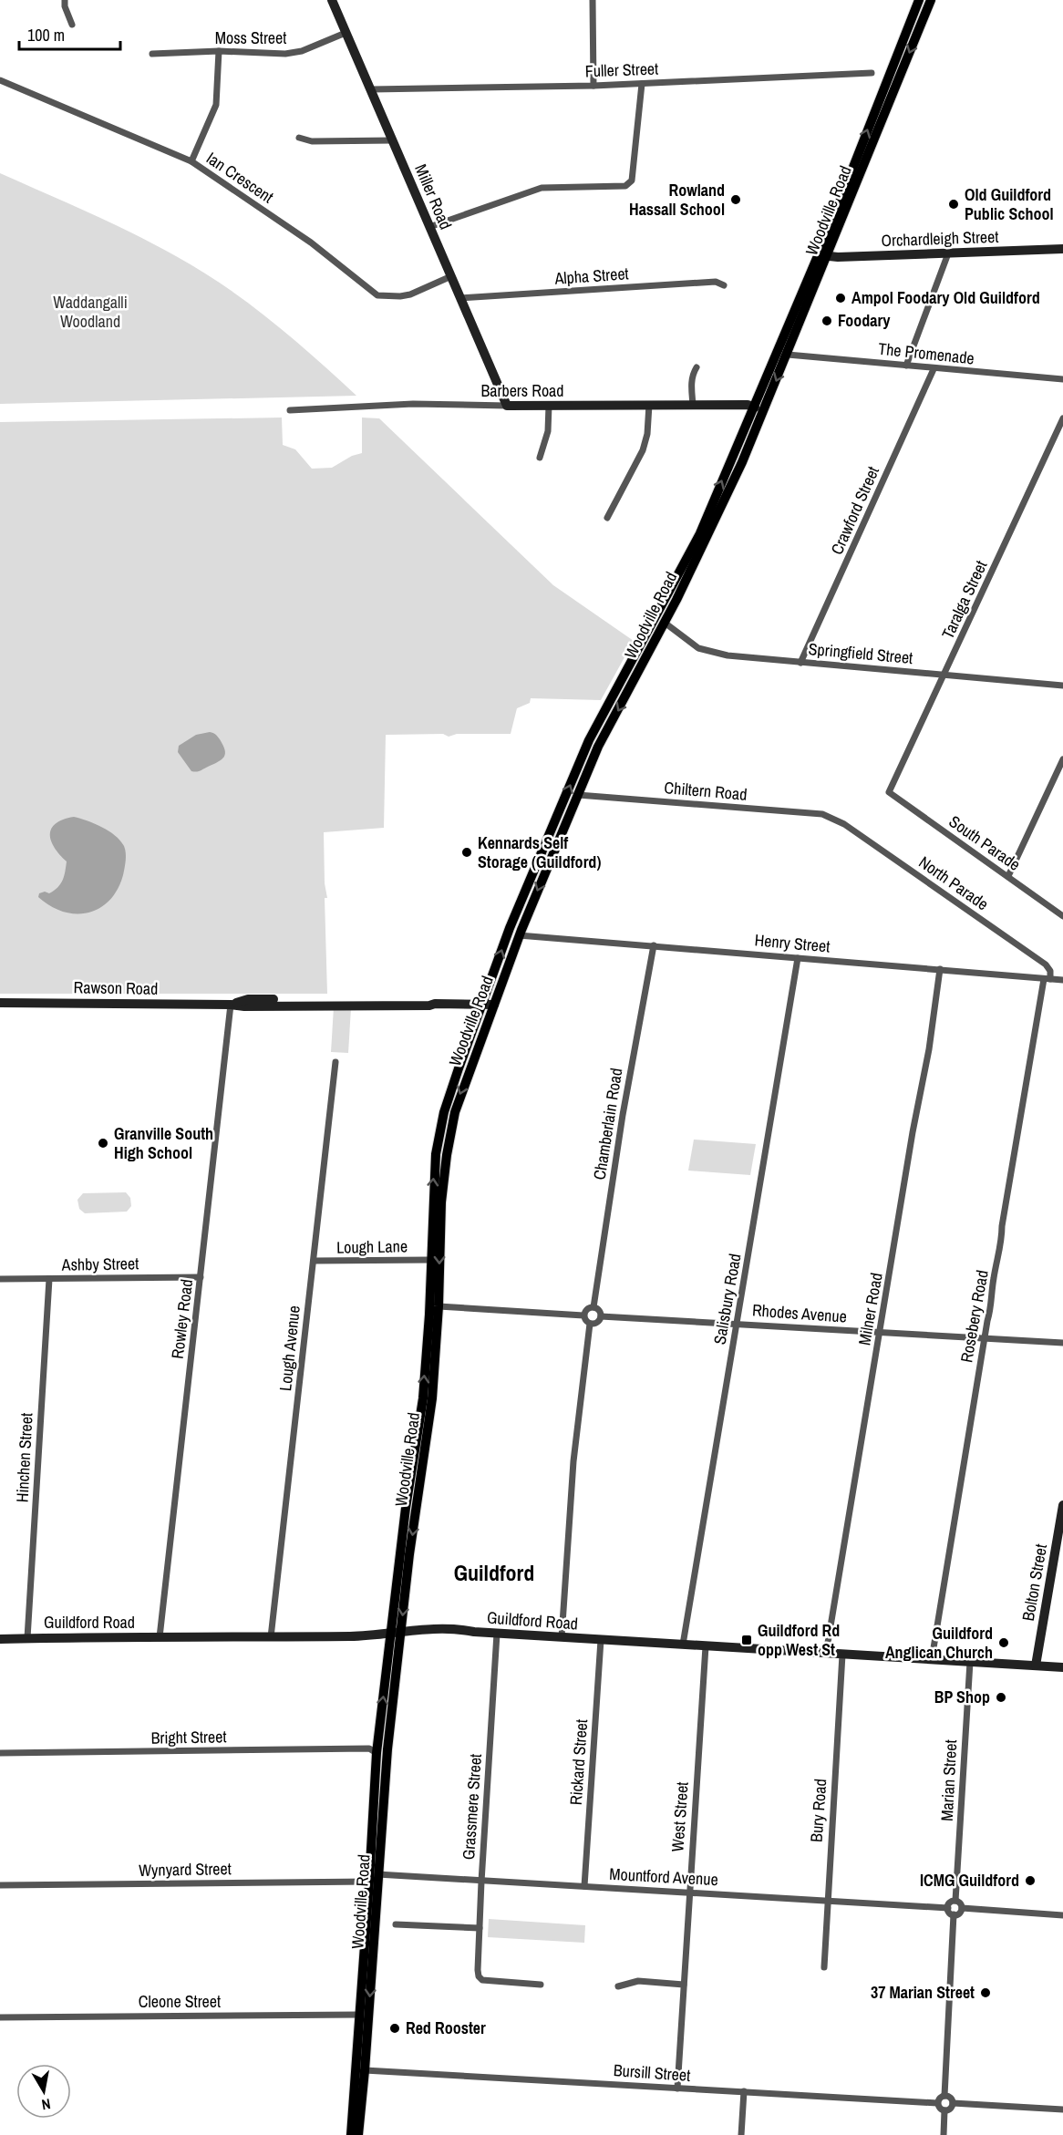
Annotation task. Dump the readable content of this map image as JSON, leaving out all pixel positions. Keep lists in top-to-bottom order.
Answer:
{
  "streets": {
    "main road": ["Woodville Road"],
    "street": [
      "Moss Street",
      "Fuller Street",
      "Ian Crescent",
      "Miller Road",
      "Orchardleigh Street",
      "Alpha Street",
      "The Promenade",
      "Barbers Road",
      "Crawford Street",
      "Taralga Street",
      "Springfield Street",
      "Chiltern Road",
      "South Parade",
      "North Parade",
      "Henry Street",
      "Rawson Road",
      "Chamberlain Road",
      "Lough Lane",
      "Ashby Street",
      "Salisbury Road",
      "Milner Road",
      "Rhodes Avenue",
      "Rosebery Road",
      "Rowley Road",
      "Lough Avenue",
      "Hinchen Street",
      "Bolton Street",
      "Guildford Road",
      "Bright Street",
      "Rickard Street",
      "Marian Street",
      "Grassmere Street",
      "Bury Road",
      "West Street",
      "Wynyard Street",
      "Mountford Avenue",
      "Cleone Street",
      "Bursill Street"
    ]
  },
  "crossings": [
    ["Moss Street", "Miller Road"],
    ["Fuller Street", "Miller Road"],
    ["Ian Crescent", "Miller Road"],
    ["Miller Road", "Alpha Street"],
    ["Miller Road", "Barbers Road"],
    ["Woodville Road", "Orchardleigh Street"],
    ["Woodville Road", "The Promenade"],
    ["Woodville Road", "Barbers Road"],
    ["Woodville Road", "Springfield Street"],
    ["Woodville Road", "Chiltern Road"],
    ["Woodville Road", "Henry Street"],
    ["Woodville Road", "Rawson Road"],
    ["Woodville Road", "Lough Lane"],
    ["Woodville Road", "Guildford Road"],
    ["Woodville Road", "Bright Street"],
    ["Woodville Road", "Wynyard Street"],
    ["Woodville Road", "Mountford Avenue"],
    ["Woodville Road", "Cleone Street"],
    ["Woodville Road", "Bursill Street"],
    ["The Promenade", "Crawford Street"],
    ["Crawford Street", "Springfield Street"],
    ["Taralga Street", "Springfield Street"],
    ["Taralga Street", "South Parade"],
    ["Chiltern Road", "North Parade"],
    ["North Parade", "Henry Street"],
    ["North Parade", "Rosebery Road"],
    ["Henry Street", "Chamberlain Road"],
    ["Henry Street", "Salisbury Road"],
    ["Henry Street", "Milner Road"],
    ["Henry Street", "Rosebery Road"],
    ["Rawson Road", "Rowley Road"],
    ["Chamberlain Road", "Rhodes Avenue"],
    ["Lough Lane", "Lough Avenue"],
    ["Ashby Street", "Rowley Road"],
    ["Ashby Street", "Hinchen Street"],
    ["Salisbury Road", "Rhodes Avenue"],
    ["Salisbury Road", "Guildford Road"],
    ["Milner Road", "Rhodes Avenue"],
    ["Milner Road", "Guildford Road"],
    ["Rhodes Avenue", "Rosebery Road"],
    ["Rosebery Road", "Guildford Road"],
    ["Rowley Road", "Guildford Road"],
    ["Lough Avenue", "Guildford Road"],
    ["Hinchen Street", "Guildford Road"],
    ["Bolton Street", "Guildford Road"],
    ["Guildford Road", "Rickard Street"],
    ["Guildford Road", "Marian Street"],
    ["Guildford Road", "Grassmere Street"],
    ["Guildford Road", "Bury Road"],
    ["Guildford Road", "West Street"],
    ["Rickard Street", "Mountford Avenue"],
    ["Marian Street", "Mountford Avenue"],
    ["Grassmere Street", "Mountford Avenue"],
    ["Bury Road", "Mountford Avenue"],
    ["West Street", "Mountford Avenue"],
    ["West Street", "Bursill Street"]
  ],
  "districts": ["Guildford"],
  "parks": ["Waddangalli Woodland"],
  "places": {
    "other": [
      "Rowland Hassall School",
      "Old Guildford Public School",
      "Ampol Foodary Old Guildford",
      "Foodary",
      "Kennards Self Storage (Guildford)",
      "Granville South High School",
      "Guildford Anglican Church",
      "BP Shop",
      "ICMG Guildford",
      "37 Marian Street",
      "Red Rooster"
    ],
    "transit": ["Guildford Rd opp West St"]
  },
  "scale_bar": "100 m",
  "north": "bottom"
}
